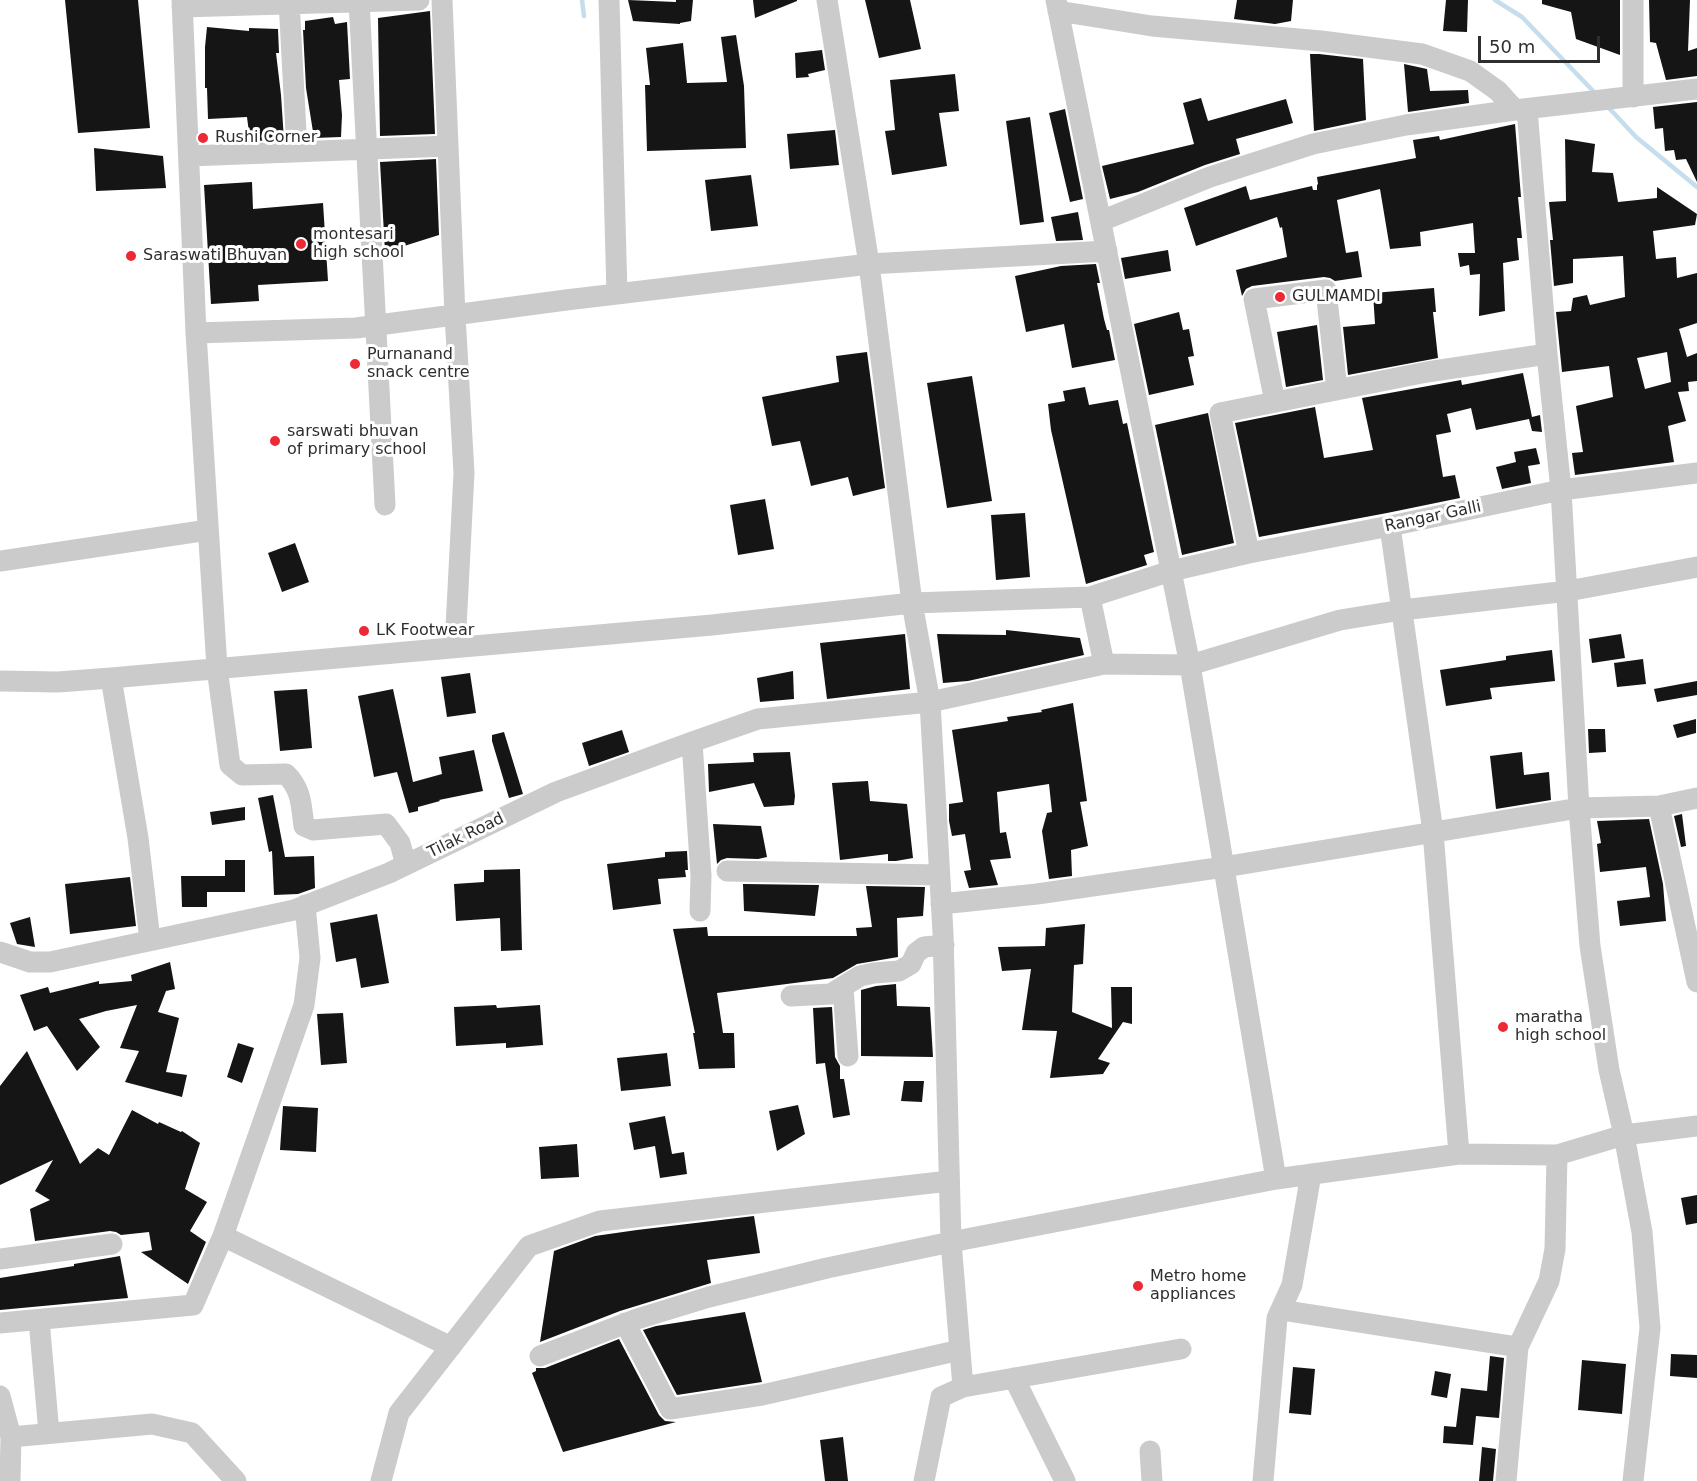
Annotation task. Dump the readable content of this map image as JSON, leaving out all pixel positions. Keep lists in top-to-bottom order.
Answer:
{
  "streets": {
    "street": ["Rangar Galli", "Tilak Road"]
  },
  "places": [
    "Rushi Corner",
    "montesari high school",
    "Saraswati Bhuvan",
    "GULMAMDI",
    "Purnanand snack centre",
    "sarswati bhuvan of primary school",
    "LK Footwear",
    "maratha high school",
    "Metro home appliances"
  ],
  "scale_bar": "50 m"
}
